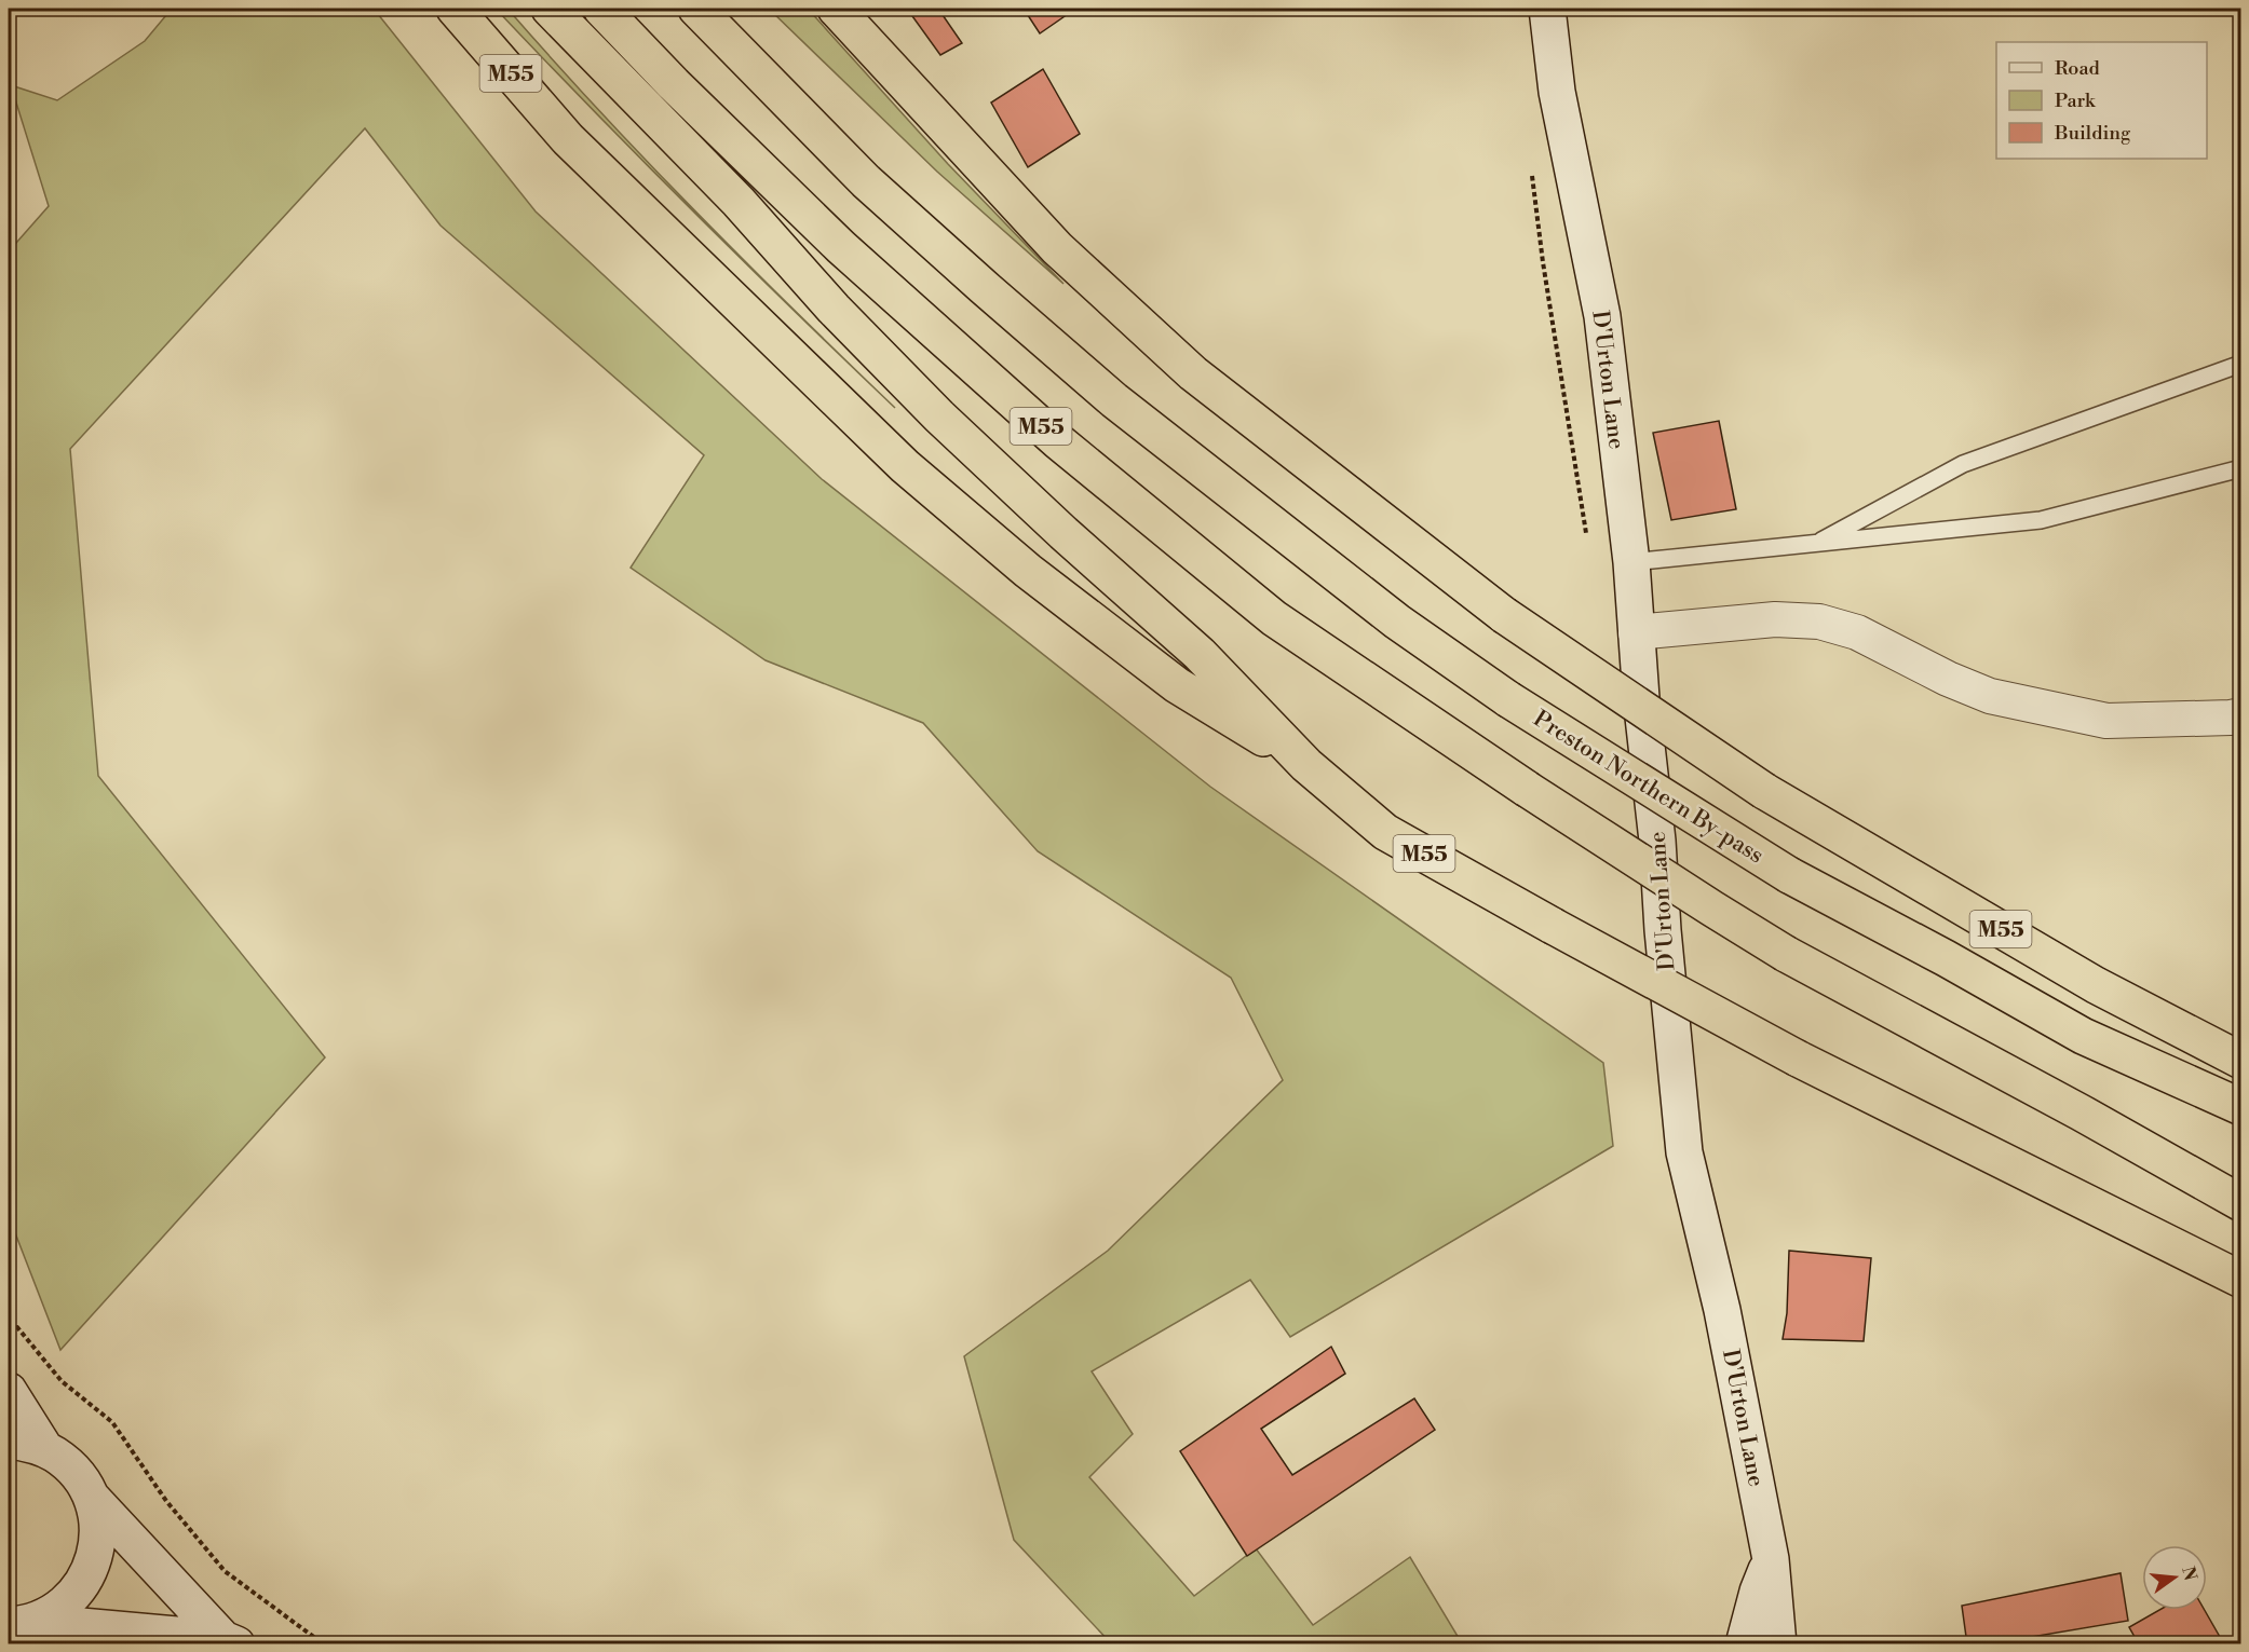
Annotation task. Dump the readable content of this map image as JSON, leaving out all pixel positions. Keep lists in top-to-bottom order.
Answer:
{
  "streets": {
    "highway": ["M55", "Preston Northern By-pass"],
    "street": ["D'Urton Lane"]
  },
  "legend": ["Road", "Park", "Building"],
  "north": "right"
}
